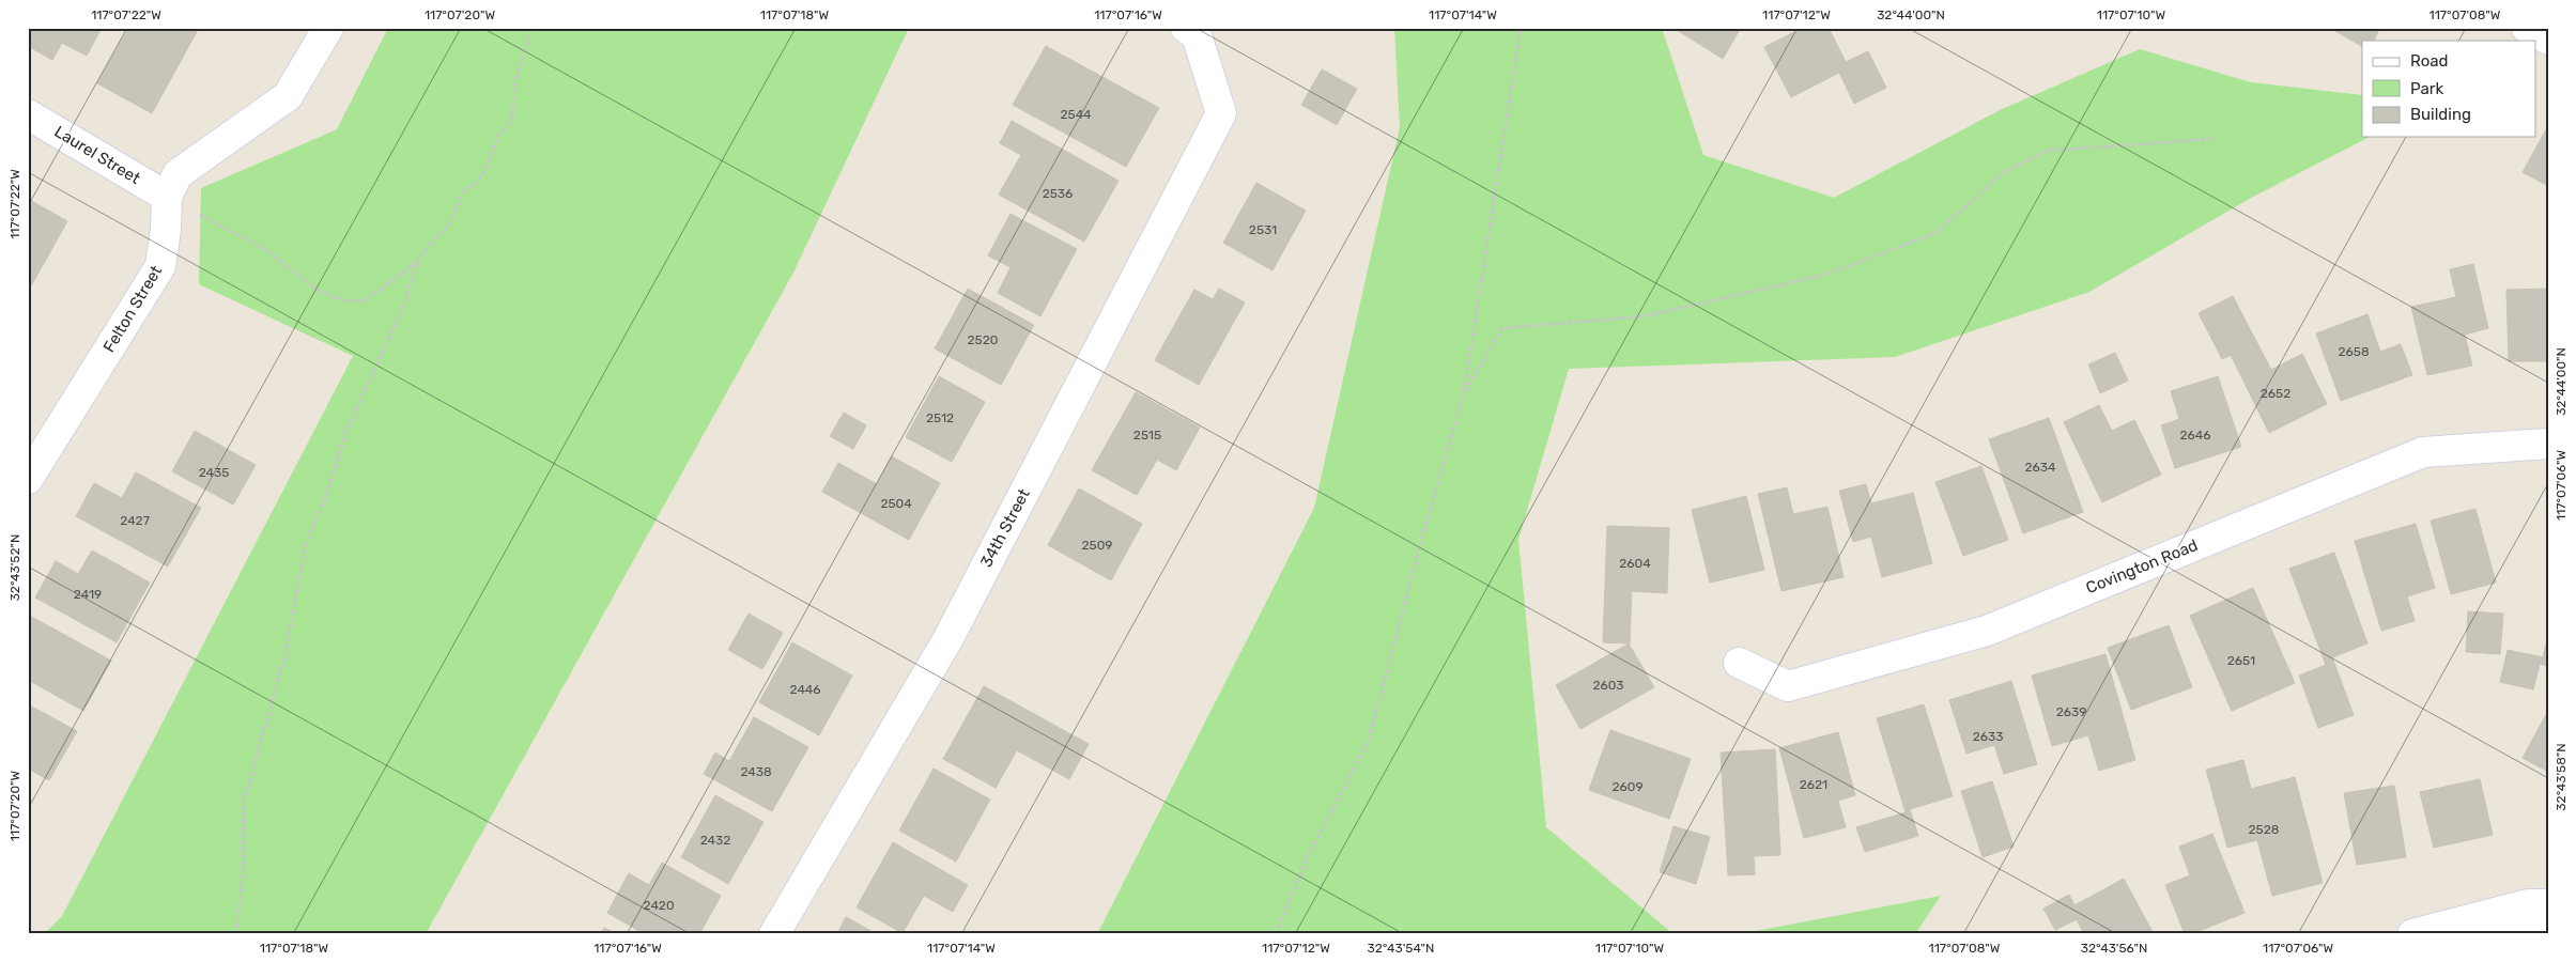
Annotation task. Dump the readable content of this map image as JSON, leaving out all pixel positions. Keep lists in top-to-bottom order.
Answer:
{
  "streets": {
    "street": [
      "Laurel Street",
      "Felton Street",
      "34th Street",
      "Covington Road"
    ]
  },
  "crossings": [
    ["Laurel Street", "Felton Street"]
  ],
  "house_numbers": [
    "2544",
    "2536",
    "2531",
    "2520",
    "2658",
    "2652",
    "2512",
    "2515",
    "2646",
    "2634",
    "2435",
    "2504",
    "2427",
    "2509",
    "2604",
    "2419",
    "2651",
    "2603",
    "2446",
    "2639",
    "2633",
    "2438",
    "2621",
    "2609",
    "2528",
    "2432",
    "2420"
  ],
  "legend": ["Road", "Park", "Building"],
  "coordinates": [
    "117°07'22\"W",
    "117°07'20\"W",
    "117°07'18\"W",
    "117°07'16\"W",
    "117°07'14\"W",
    "117°07'12\"W",
    "32°44'00\"N",
    "117°07'10\"W",
    "117°07'08\"W",
    "117°07'06\"W",
    "32°43'52\"N",
    "32°43'58\"N",
    "32°43'54\"N",
    "32°43'56\"N"
  ]
}
